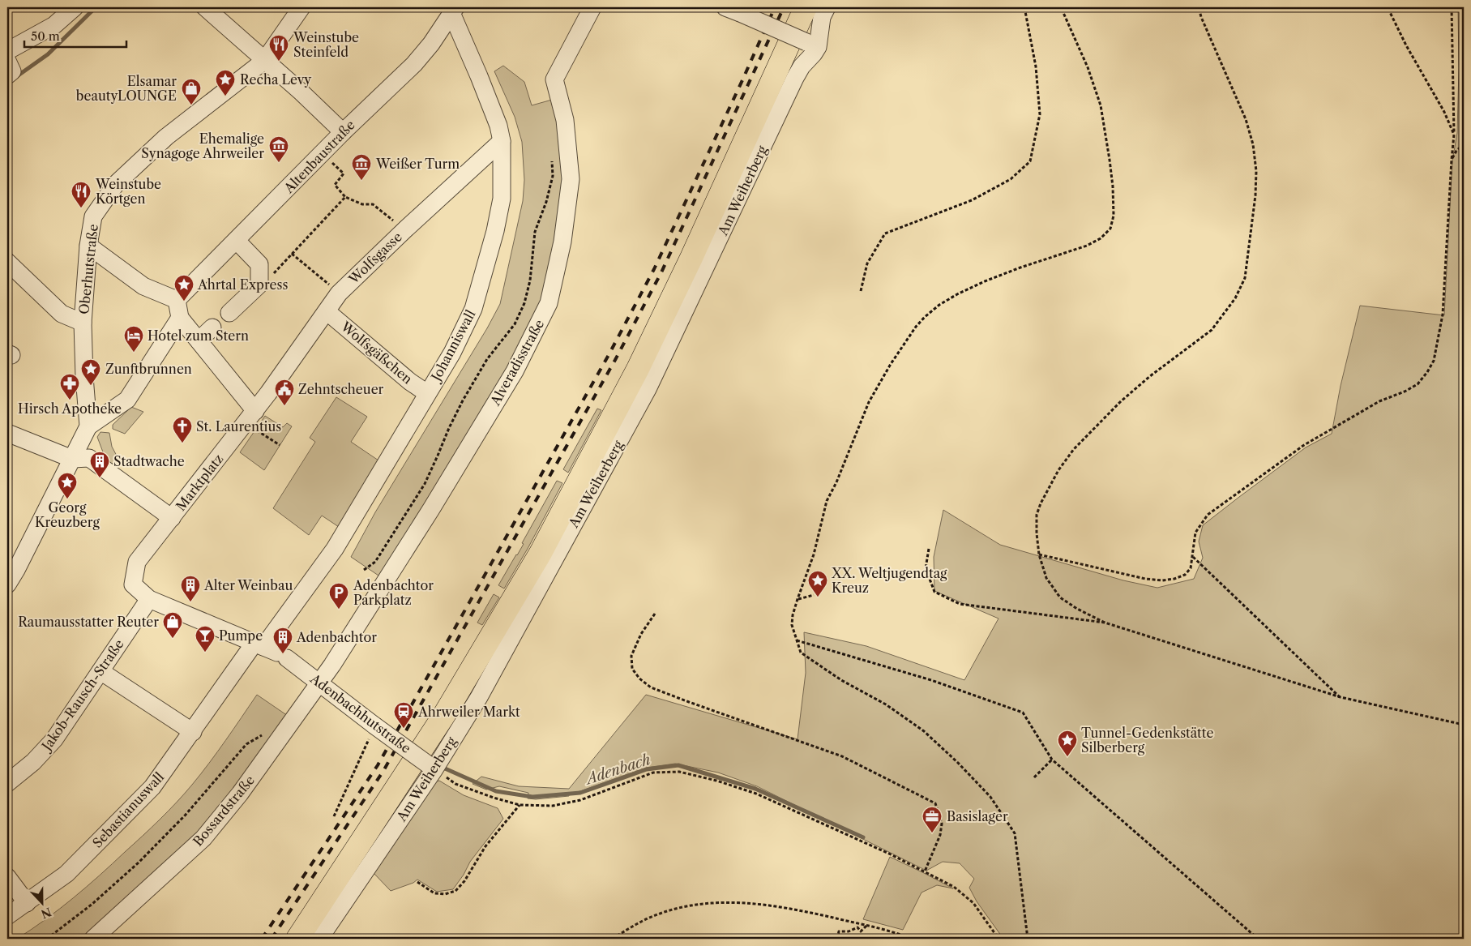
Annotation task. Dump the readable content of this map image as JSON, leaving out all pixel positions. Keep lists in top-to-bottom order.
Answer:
{
  "streets": {
    "street": [
      "Altenbaustraße",
      "Am Weiherberg",
      "Wolfsgasse",
      "Oberhutstraße",
      "Johanniswall",
      "Wolfsgäßchen",
      "Alveradisstraße",
      "Marktplatz",
      "Jakob-Rausch-Straße",
      "Adenbachhutstraße",
      "Sebastianuswall",
      "Bossardstraße"
    ]
  },
  "crossings": [
    ["Altenbaustraße", "Johanniswall"],
    ["Am Weiherberg", "Adenbachhutstraße"],
    ["Wolfsgasse", "Johanniswall"],
    ["Wolfsgasse", "Wolfsgäßchen"],
    ["Wolfsgasse", "Marktplatz"],
    ["Johanniswall", "Wolfsgäßchen"],
    ["Johanniswall", "Adenbachhutstraße"],
    ["Johanniswall", "Sebastianuswall"],
    ["Alveradisstraße", "Adenbachhutstraße"],
    ["Alveradisstraße", "Bossardstraße"],
    ["Marktplatz", "Adenbachhutstraße"],
    ["Jakob-Rausch-Straße", "Adenbachhutstraße"],
    ["Adenbachhutstraße", "Sebastianuswall"],
    ["Adenbachhutstraße", "Bossardstraße"]
  ],
  "water": ["Adenbach"],
  "places": {
    "restaurant": ["Weinstube Steinfeld", "Weinstube Körtgen"],
    "place": [
      "Recha Levy",
      "Ahrtal Express",
      "Zunftbrunnen",
      "Georg Kreuzberg",
      "XX. Weltjugendtag Kreuz",
      "Tunnel-Gedenkstätte Silberberg"
    ],
    "shop": ["Elsamar beautyLOUNGE", "Raumausstatter Reuter"],
    "museum": ["Ehemalige Synagoge Ahrweiler", "Weißer Turm"],
    "hotel": ["Hotel zum Stern"],
    "pharmacy": ["Hirsch Apotheke"],
    "public building": ["Zehntscheuer"],
    "church": ["St. Laurentius"],
    "building": ["Stadtwache", "Alter Weinbau", "Adenbachtor"],
    "parking": ["Adenbachtor Parkplatz"],
    "bar": ["Pumpe"],
    "station": ["Ahrweiler Markt"],
    "office": ["Basislager"]
  },
  "scale_bar": "50 m",
  "north": "bottom"
}
